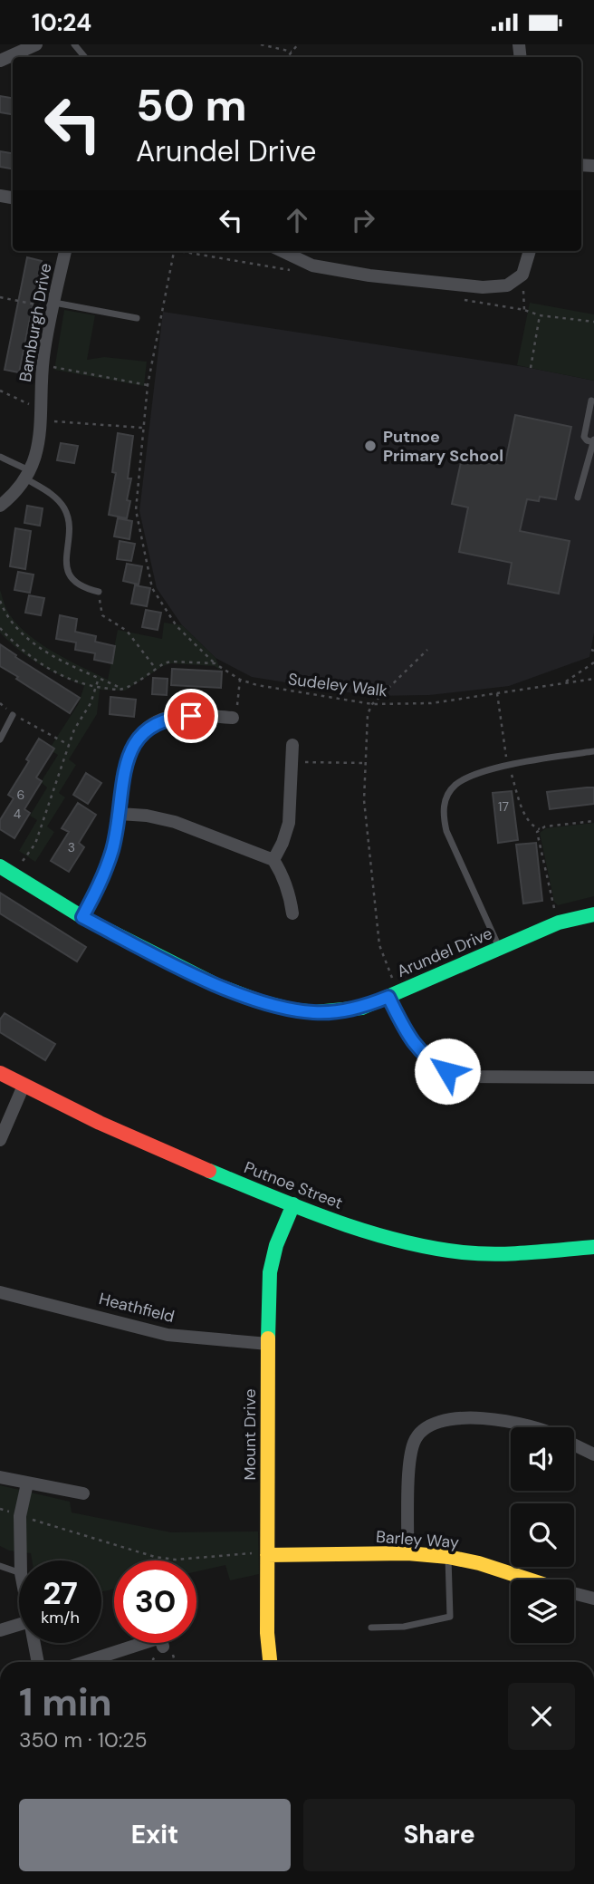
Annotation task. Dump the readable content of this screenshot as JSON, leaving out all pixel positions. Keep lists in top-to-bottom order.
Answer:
{
  "streets": {
    "street": [
      "Bamburgh Drive",
      "Arundel Drive",
      "Putnoe Street",
      "Heathfield",
      "Mount Drive",
      "Barley Way"
    ],
    "path": ["Sudeley Walk"]
  },
  "crossings": [
    ["Putnoe Street", "Mount Drive"],
    ["Heathfield", "Mount Drive"],
    ["Mount Drive", "Barley Way"]
  ],
  "places": ["Putnoe Primary School"],
  "house_numbers": [
    "6",
    "17",
    "4",
    "3"
  ],
  "page": {
    "status": "10:24",
    "turn": ["50 m", "Arundel Drive"],
    "speed": "27 km/h",
    "limit": "30",
    "heading": ["1 min", "350 m · 10:25"],
    "buttons": ["Exit", "Share"]
  }
}
